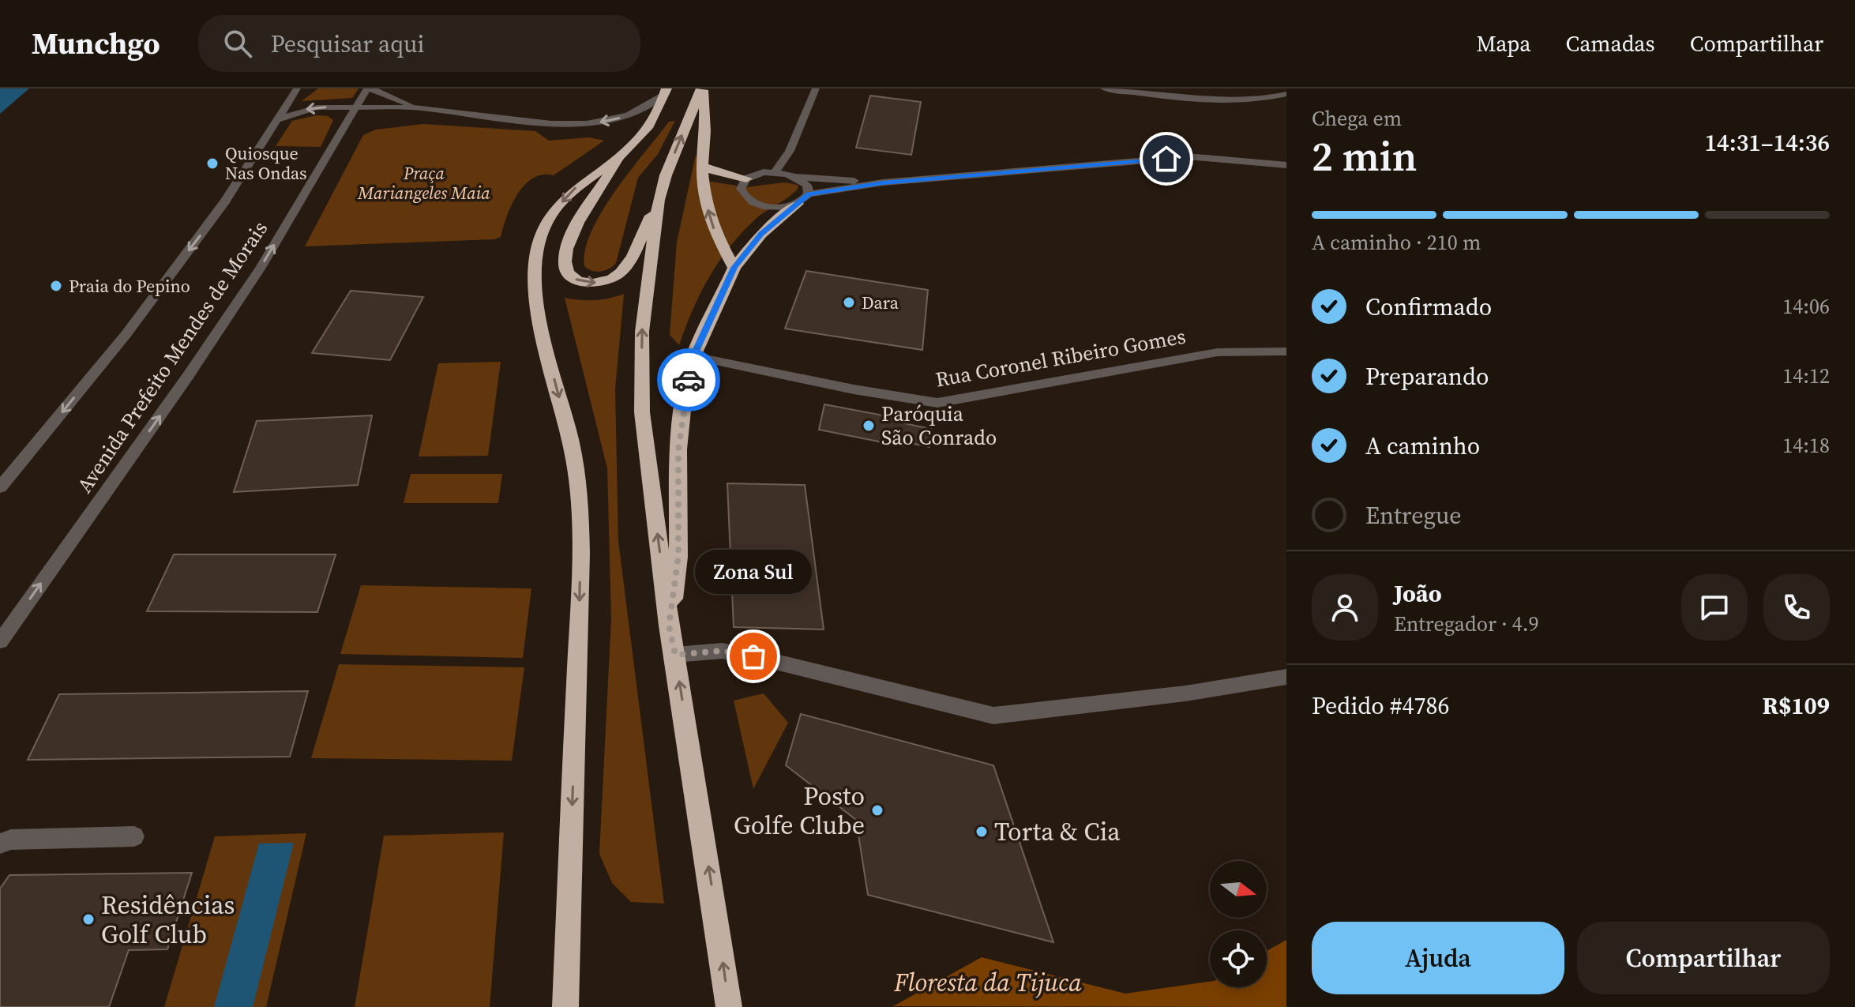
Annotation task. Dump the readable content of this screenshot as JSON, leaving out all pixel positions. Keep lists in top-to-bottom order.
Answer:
{
  "streets": {
    "street": ["Avenida Prefeito Mendes de Morais", "Rua Coronel Ribeiro Gomes"]
  },
  "parks": ["Praça Mariangeles Maia", "Floresta da Tijuca"],
  "places": [
    "Quiosque Nas Ondas",
    "Praia do Pepino",
    "Dara",
    "Paróquia São Conrado",
    "Zona Sul",
    "Posto Golfe Clube",
    "Torta & Cia",
    "Residências Golf Club"
  ],
  "north": "right",
  "page": {
    "header": "Munchgo",
    "search": "Pesquisar aqui",
    "nav": ["Mapa", "Camadas", "Compartilhar"],
    "heading": ["2 min", "Chega em", "14:31–14:36"],
    "panel": [
      "João",
      "Entregador · 4.9",
      "Pedido #4786",
      "R$109"
    ],
    "bar": "A caminho · 210 m",
    "list": [
      ["Confirmado", "14:06"],
      ["Preparando", "14:12"],
      ["A caminho", "14:18"],
      "Entregue"
    ],
    "bubble": "Zona Sul",
    "buttons": ["Ajuda", "Compartilhar"]
  }
}
